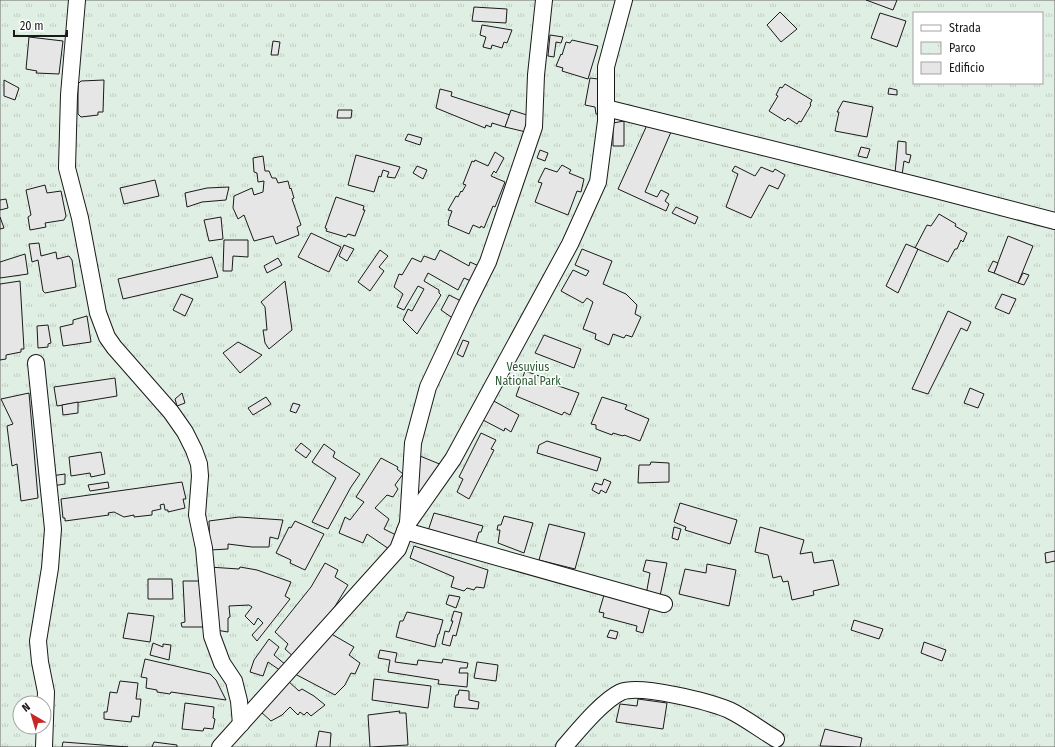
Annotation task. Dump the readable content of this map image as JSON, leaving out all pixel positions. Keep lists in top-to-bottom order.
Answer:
{
  "parks": ["Vesuvius National Park"],
  "legend": ["Strada", "Parco", "Edificio"],
  "scale_bar": "20 m",
  "north": "top left"
}
